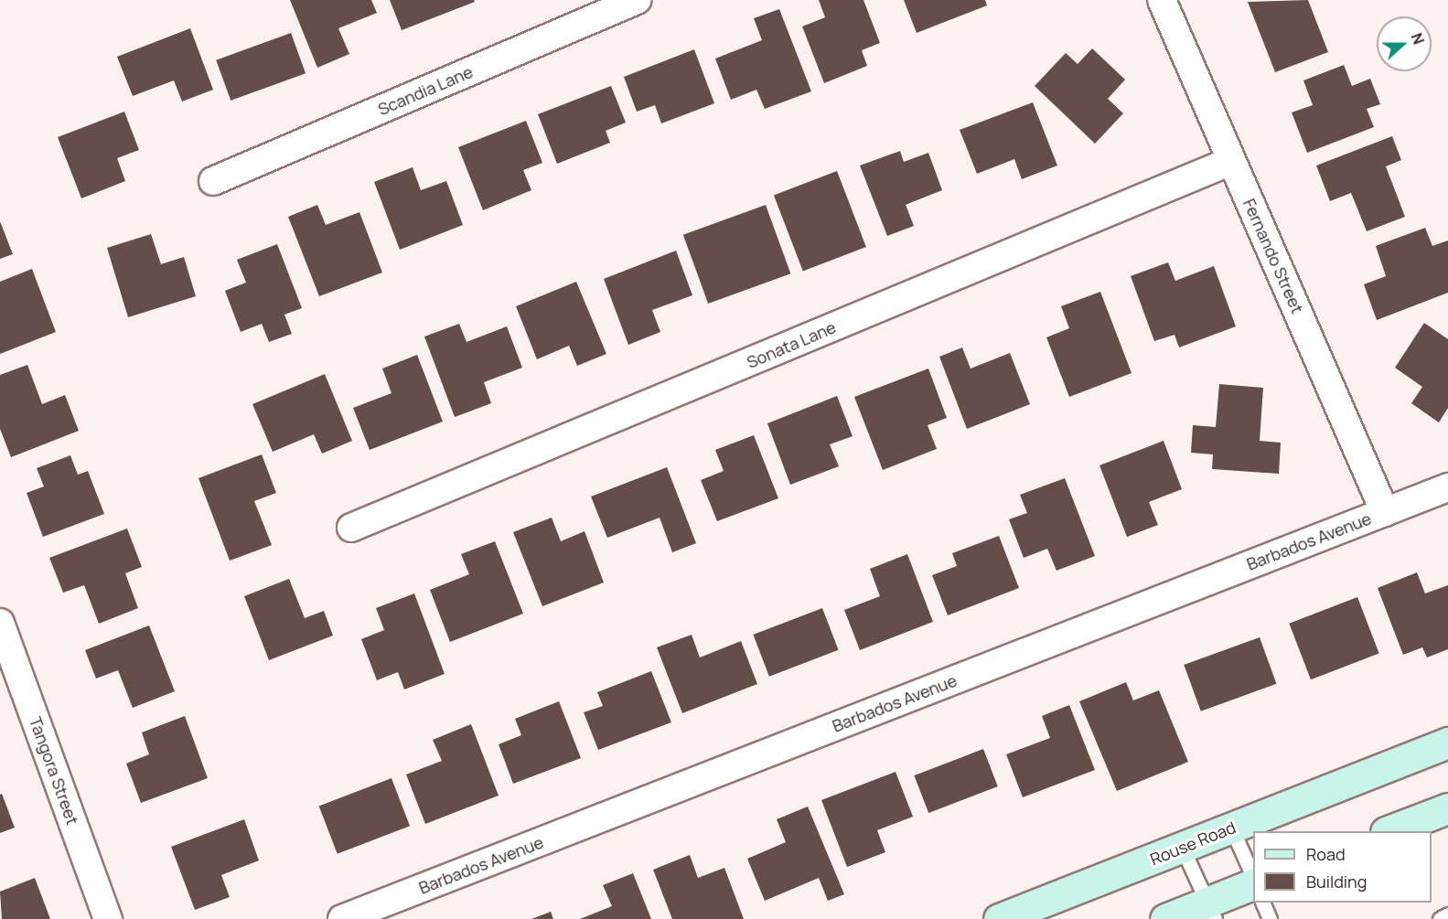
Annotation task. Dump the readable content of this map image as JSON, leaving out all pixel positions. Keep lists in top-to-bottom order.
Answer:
{
  "streets": {
    "street": [
      "Scandia Lane",
      "Fernando Street",
      "Sonata Lane",
      "Barbados Avenue",
      "Tangora Street",
      "Rouse Road"
    ]
  },
  "crossings": [
    ["Fernando Street", "Sonata Lane"],
    ["Fernando Street", "Barbados Avenue"]
  ],
  "legend": ["Road", "Building"],
  "north": "right"
}
